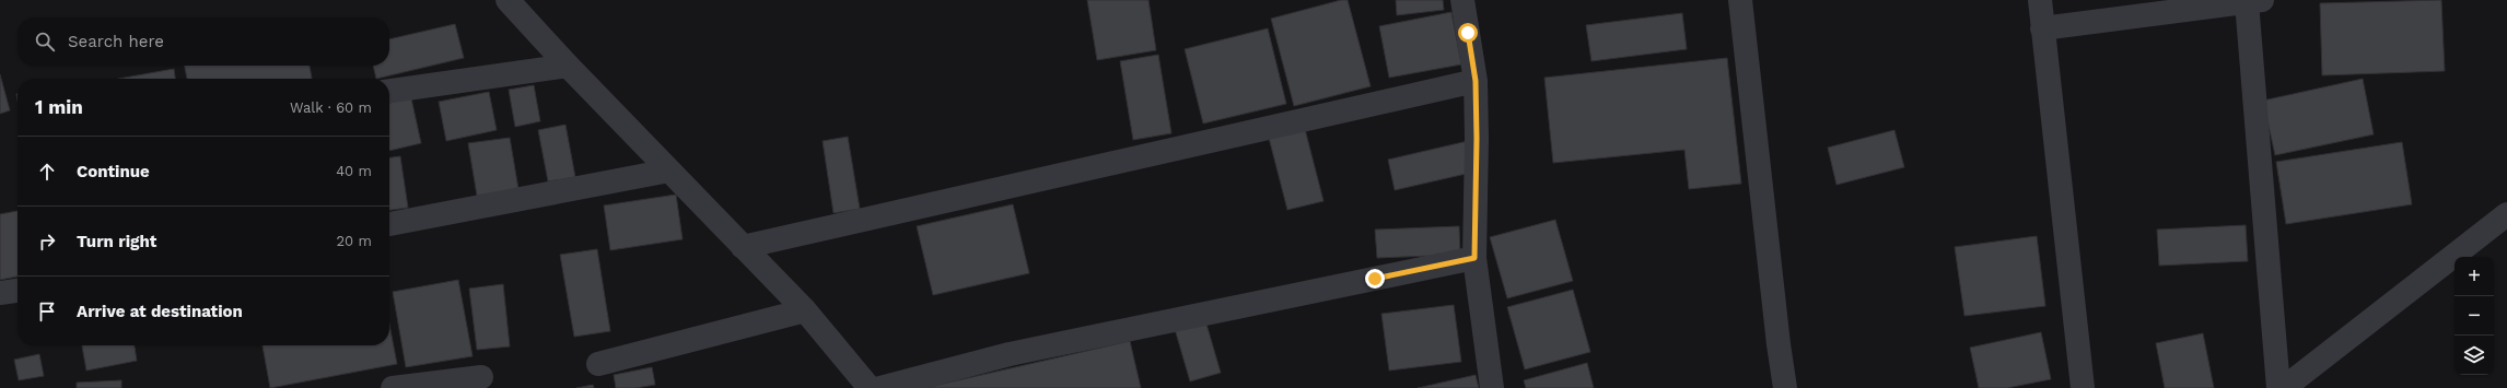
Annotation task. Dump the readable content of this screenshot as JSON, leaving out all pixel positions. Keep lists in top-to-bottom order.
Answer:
{
  "page": {
    "search": "Search here",
    "heading": ["1 min", "Walk · 60 m"],
    "list": [
      ["Continue", "40 m"],
      ["Turn right", "20 m"],
      "Arrive at destination"
    ],
    "map_buttons": ["+", "−"]
  }
}
